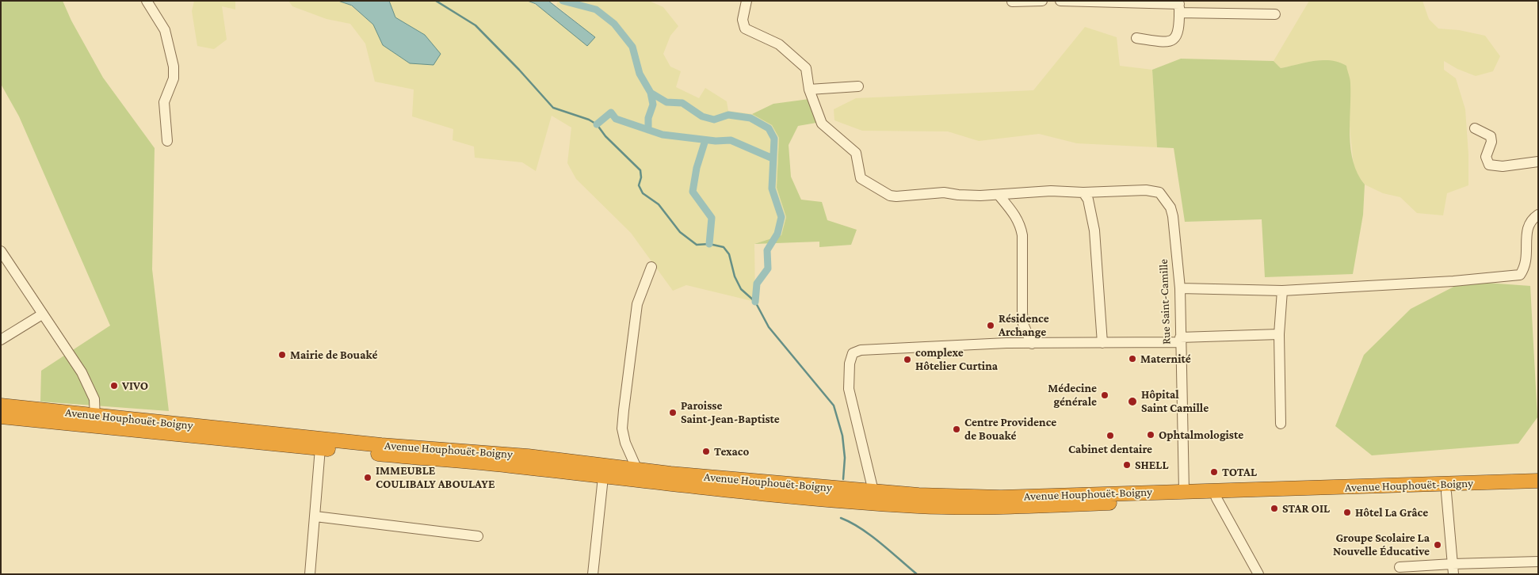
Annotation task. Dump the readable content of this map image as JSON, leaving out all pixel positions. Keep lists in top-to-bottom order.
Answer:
{
  "streets": {
    "highway": ["Avenue Houphouët-Boigny"],
    "street": ["Rue Saint-Camille"]
  },
  "crossings": [
    ["Rue Saint-Camille", "Avenue Houphouët-Boigny"]
  ],
  "places": [
    "Résidence Archange",
    "Mairie de Bouaké",
    "Maternité",
    "complexe Hôtelier Curtina",
    "VIVO",
    "Médecine générale",
    "Hôpital Saint Camille",
    "Paroisse Saint-Jean-Baptiste",
    "Centre Providence de Bouaké",
    "Ophtalmologiste",
    "Cabinet dentaire",
    "Texaco",
    "SHELL",
    "TOTAL",
    "IMMEUBLE COULIBALY ABOULAYE",
    "STAR OIL",
    "Hôtel La Grâce",
    "Groupe Scolaire La Nouvelle Éducative"
  ]
}
